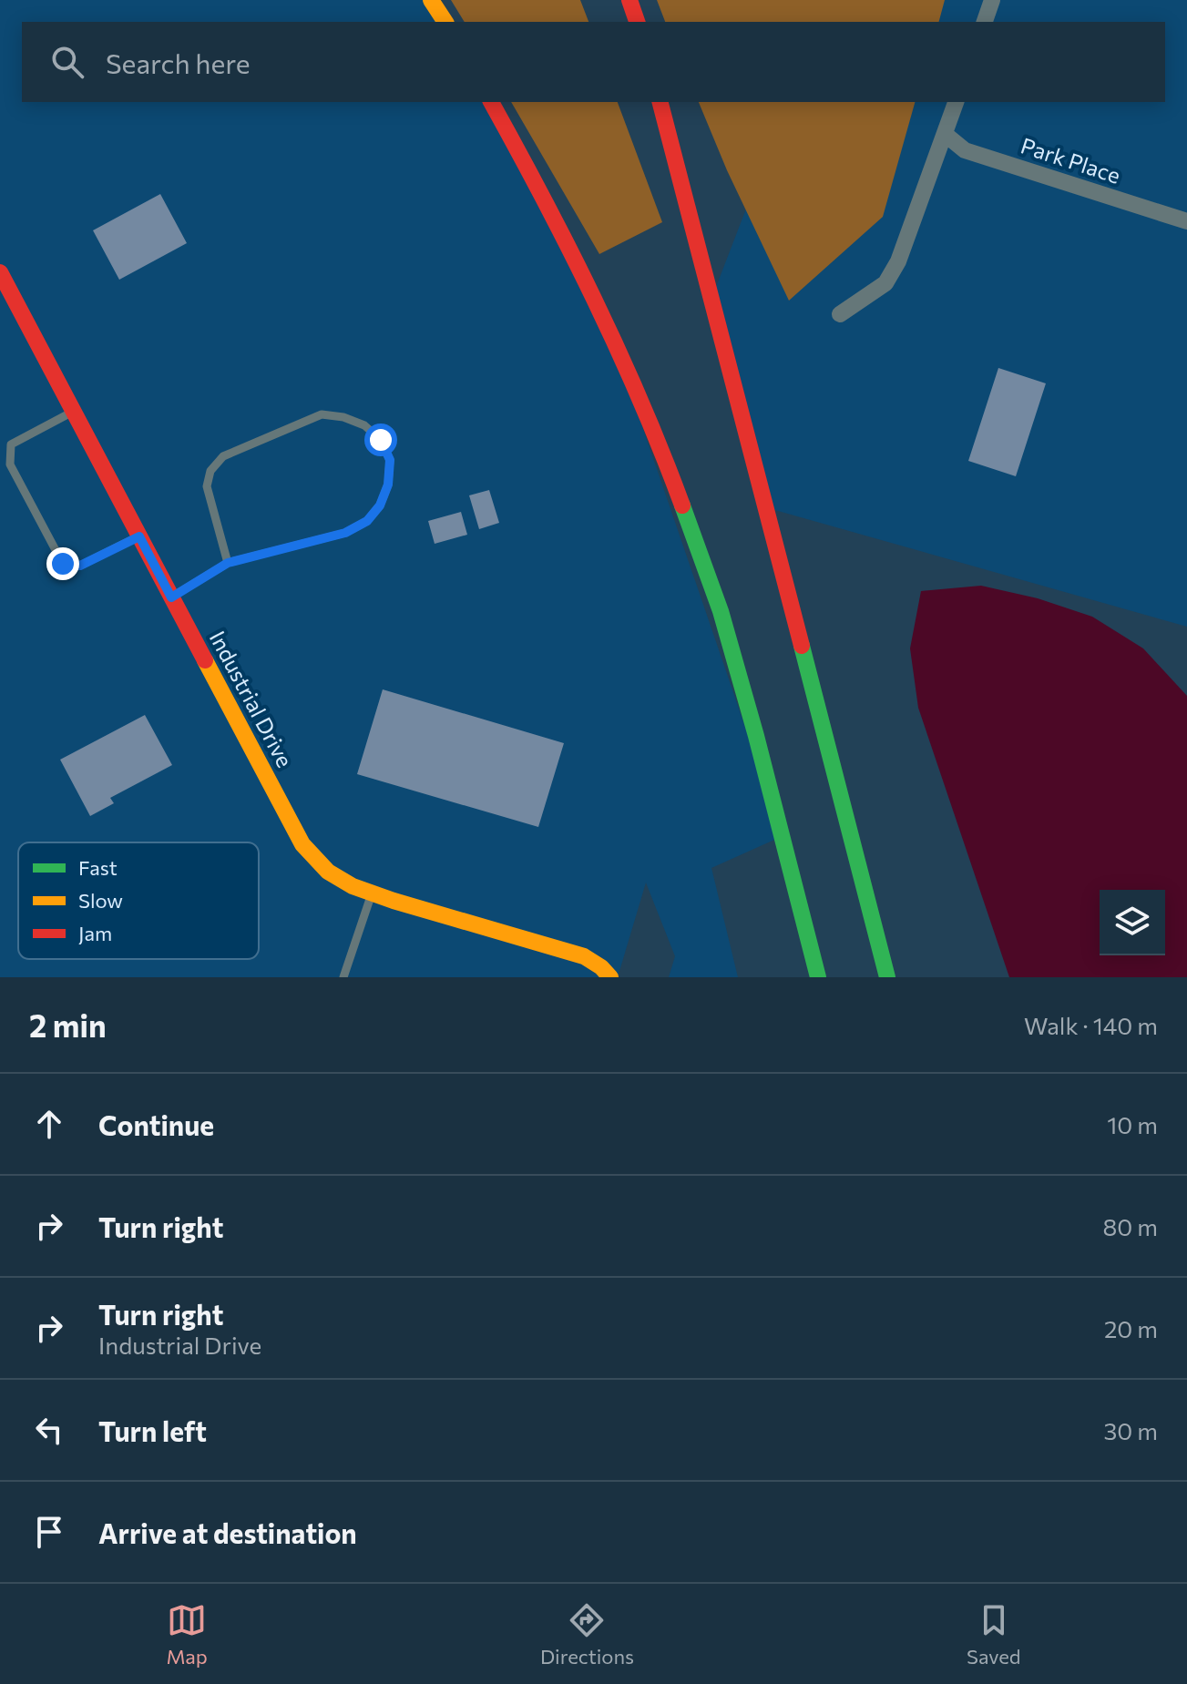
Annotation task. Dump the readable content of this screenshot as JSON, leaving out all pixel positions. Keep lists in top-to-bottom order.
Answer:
{
  "streets": {
    "main road": ["Industrial Drive"],
    "street": ["Park Place"]
  },
  "legend": ["Fast", "Slow", "Jam"],
  "page": {
    "search": "Search here",
    "heading": ["2 min", "Walk · 140 m"],
    "list": [
      ["Continue", "10 m"],
      ["Turn right", "80 m"],
      ["Turn right", "Industrial Drive", "20 m"],
      ["Turn left", "30 m"],
      "Arrive at destination"
    ],
    "nav": ["Map", "Directions", "Saved"]
  }
}
